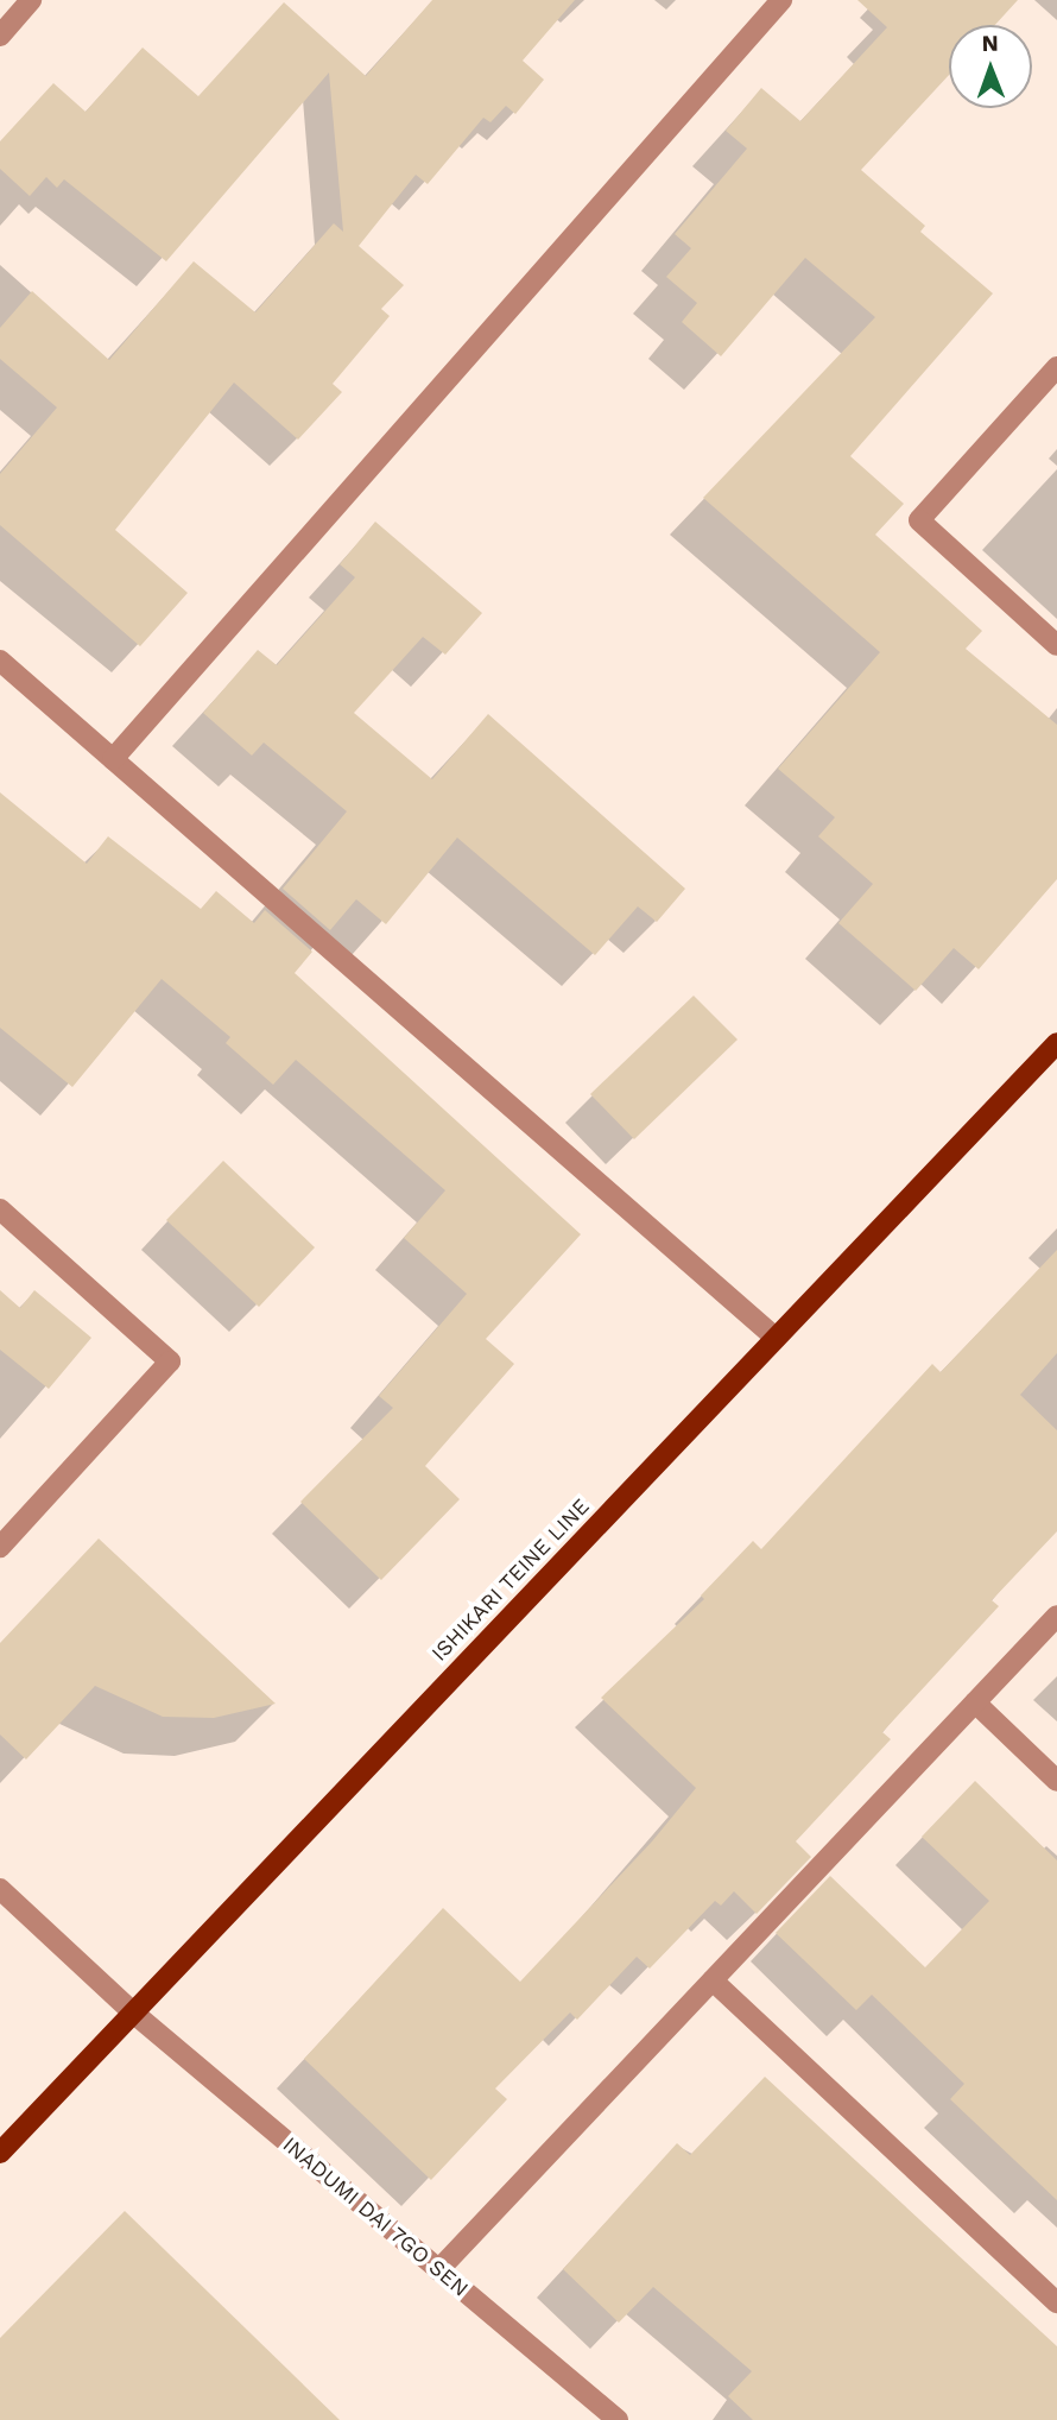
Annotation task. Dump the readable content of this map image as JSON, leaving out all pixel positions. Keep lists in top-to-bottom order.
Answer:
{
  "streets": {
    "main road": ["ISHIKARI TEINE LINE"],
    "street": ["INADUMI DAI 7GO SEN"]
  },
  "crossings": [
    ["ISHIKARI TEINE LINE", "INADUMI DAI 7GO SEN"]
  ],
  "north": "top"
}
